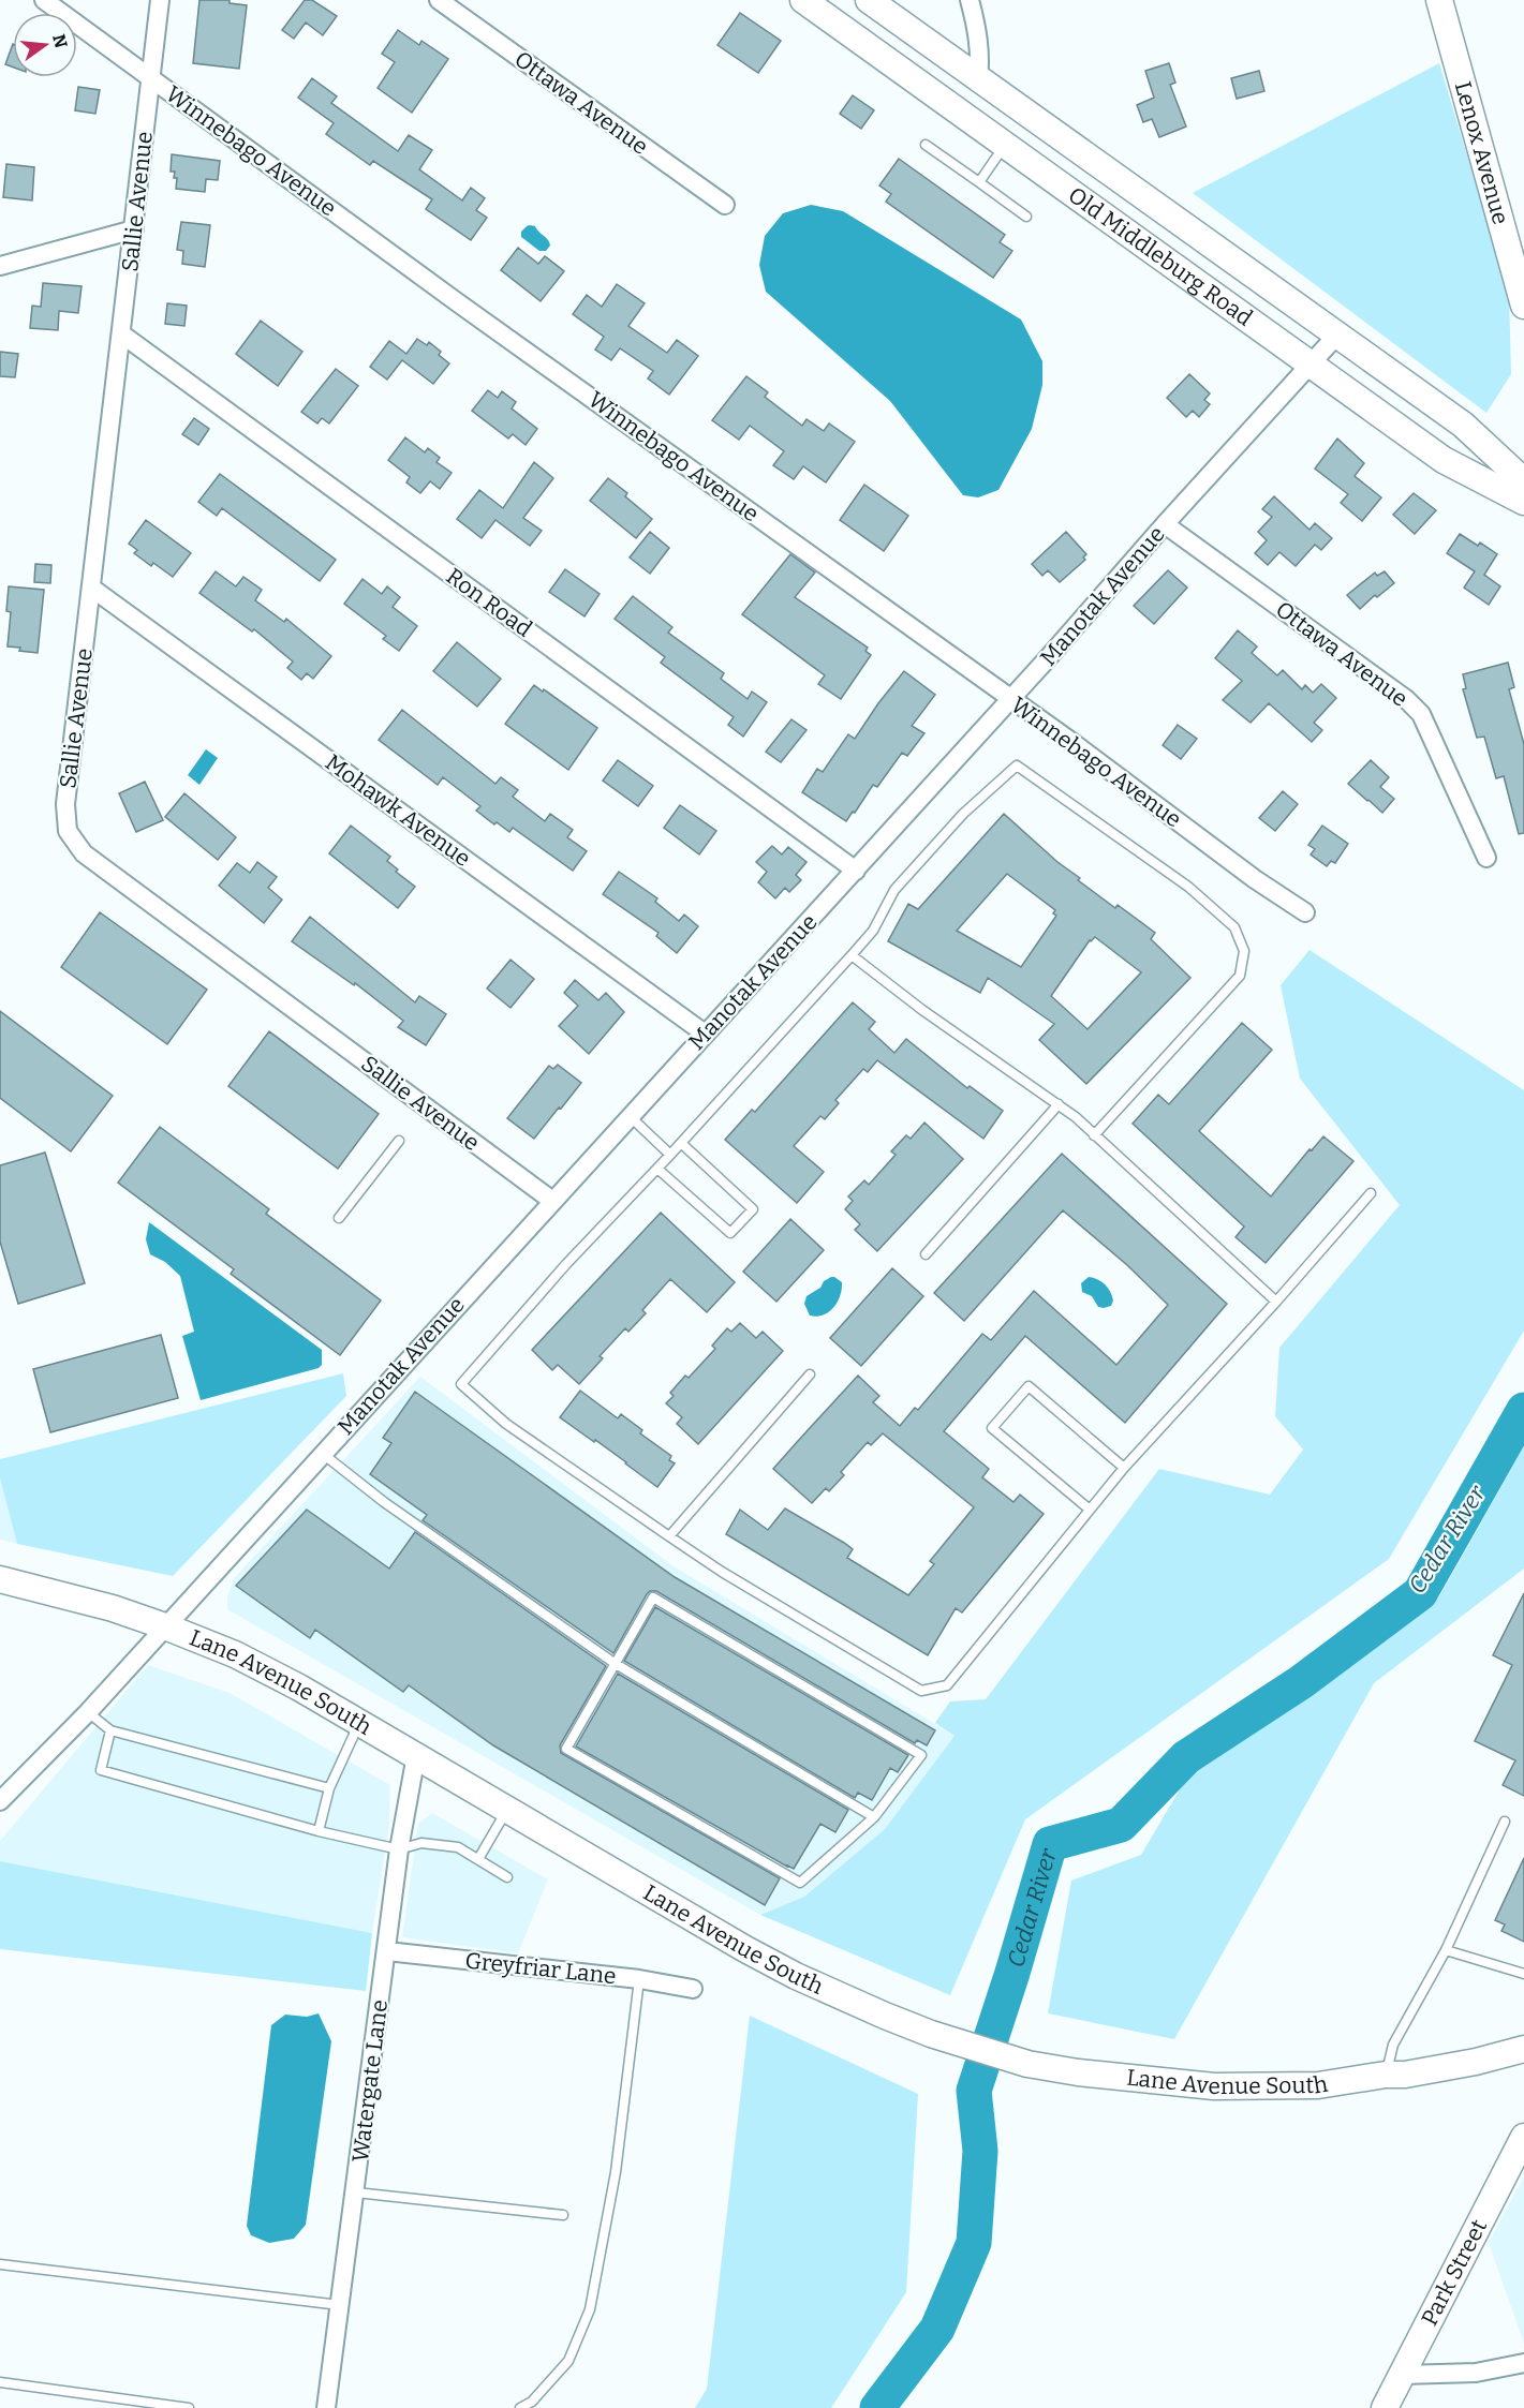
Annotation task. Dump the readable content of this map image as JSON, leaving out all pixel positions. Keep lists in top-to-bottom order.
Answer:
{
  "streets": {
    "main road": [
      "Lenox Avenue",
      "Old Middleburg Road",
      "Lane Avenue South",
      "Park Street"
    ],
    "street": [
      "Ottawa Avenue",
      "Winnebago Avenue",
      "Sallie Avenue",
      "Manotak Avenue",
      "Ron Road",
      "Mohawk Avenue",
      "Greyfriar Lane",
      "Watergate Lane"
    ]
  },
  "crossings": [
    ["Ottawa Avenue", "Manotak Avenue"],
    ["Winnebago Avenue", "Sallie Avenue"],
    ["Winnebago Avenue", "Manotak Avenue"],
    ["Sallie Avenue", "Manotak Avenue"],
    ["Sallie Avenue", "Ron Road"],
    ["Sallie Avenue", "Mohawk Avenue"],
    ["Old Middleburg Road", "Manotak Avenue"],
    ["Manotak Avenue", "Ron Road"],
    ["Manotak Avenue", "Mohawk Avenue"],
    ["Manotak Avenue", "Lane Avenue South"],
    ["Lane Avenue South", "Watergate Lane"],
    ["Greyfriar Lane", "Watergate Lane"]
  ],
  "water": ["Cedar River"],
  "north": "right"
}
